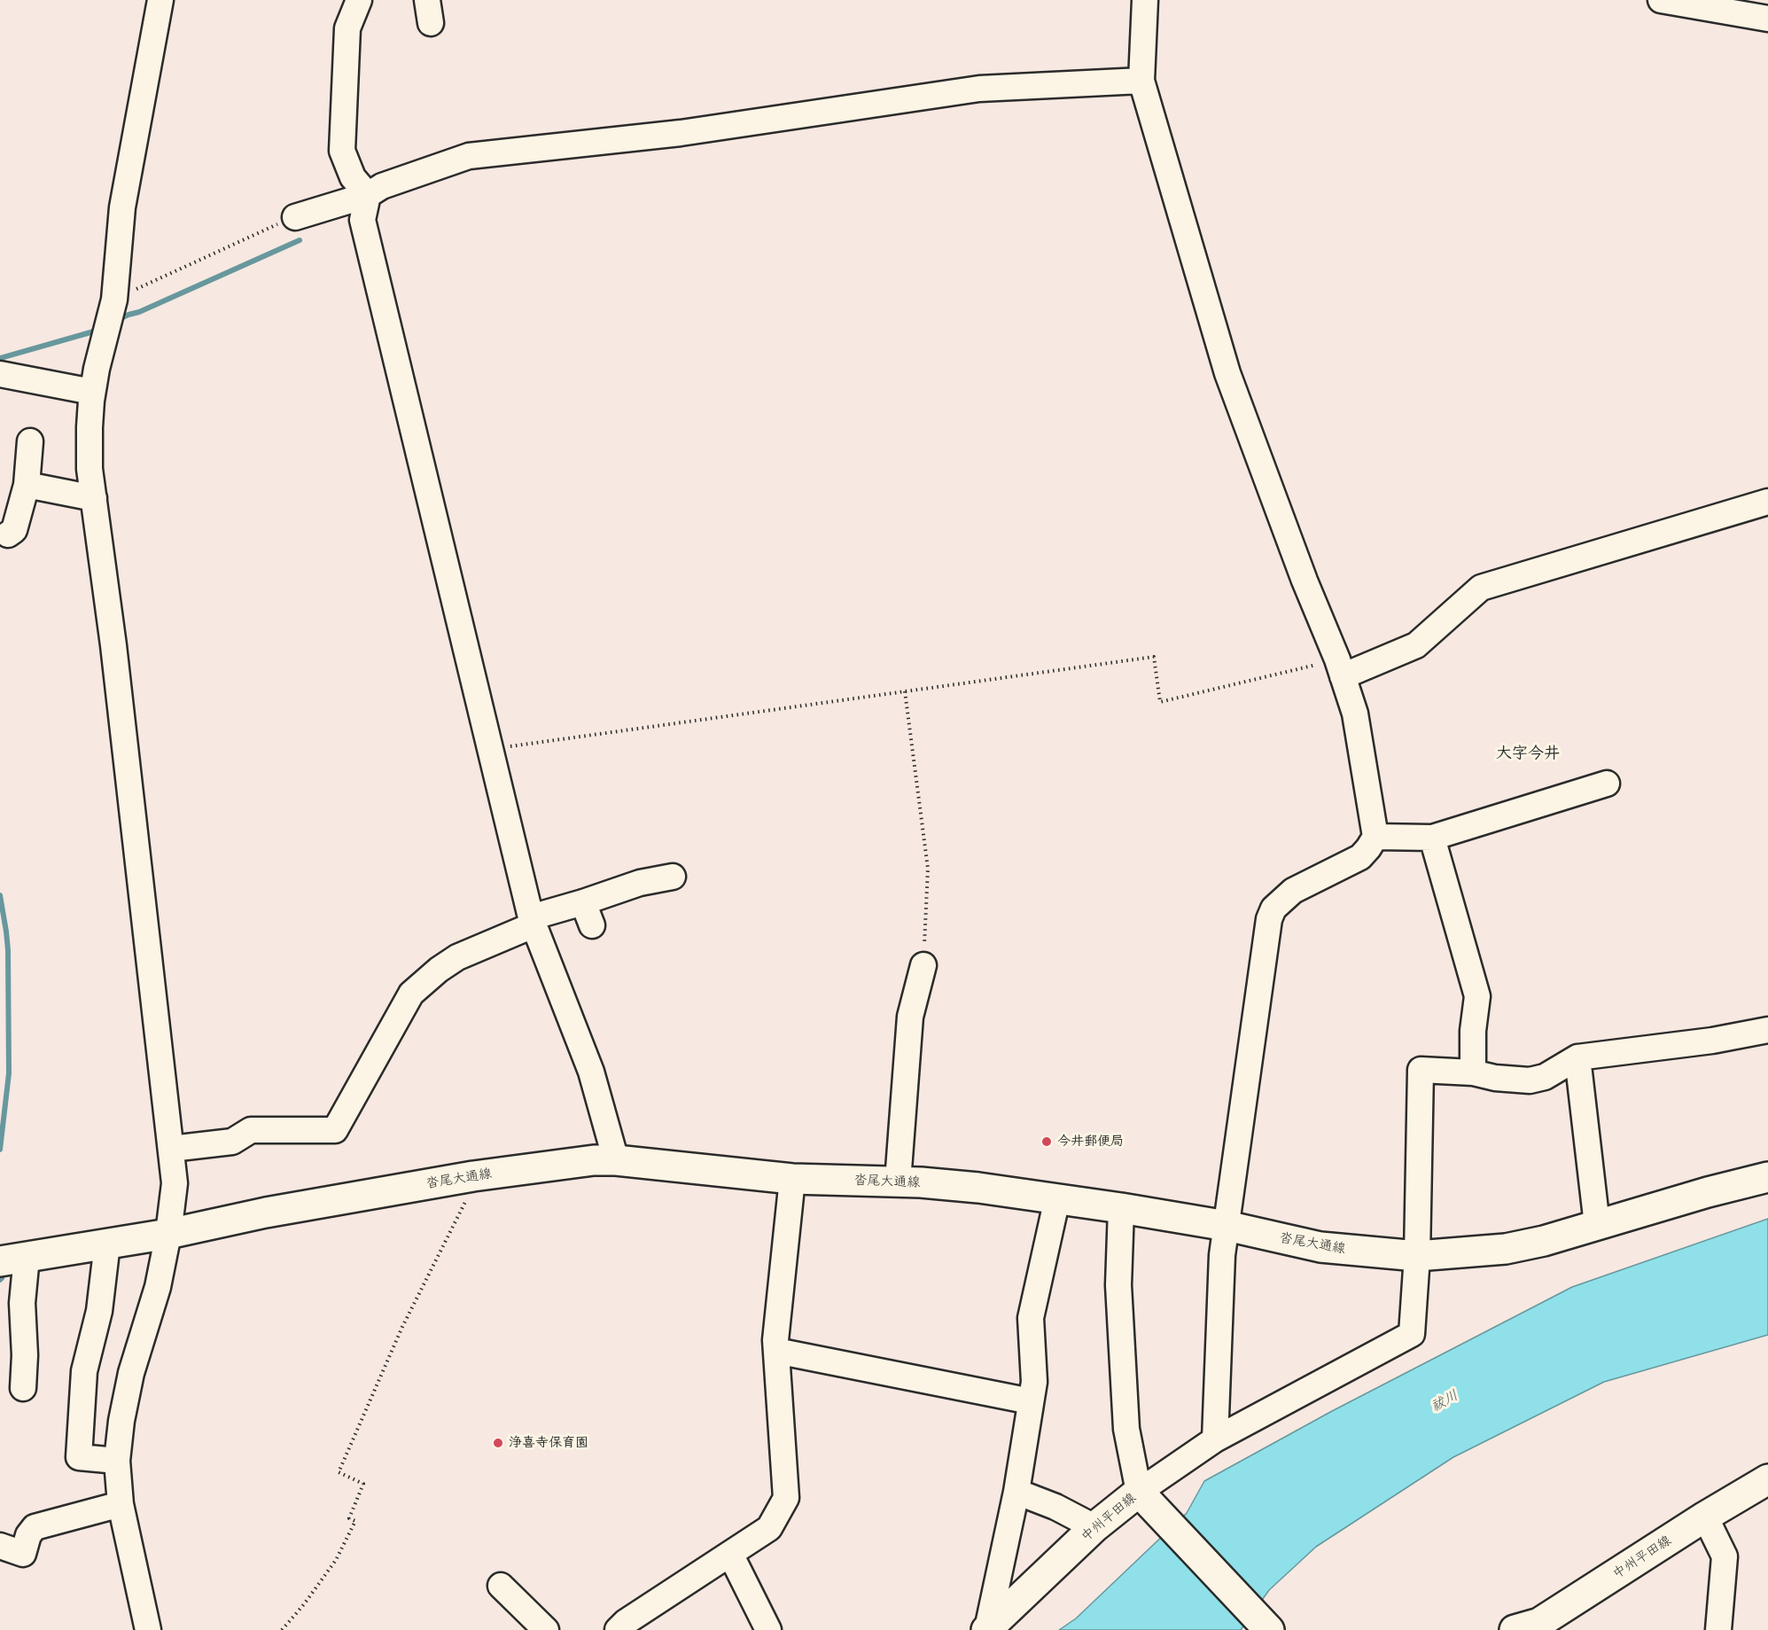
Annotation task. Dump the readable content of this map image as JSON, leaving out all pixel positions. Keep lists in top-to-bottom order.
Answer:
{
  "streets": {
    "main road": ["沓尾大通線", "中州平田線"]
  },
  "districts": ["大字今井"],
  "water": ["祓川"],
  "places": ["今井郵便局", "浄喜寺保育園"]
}
